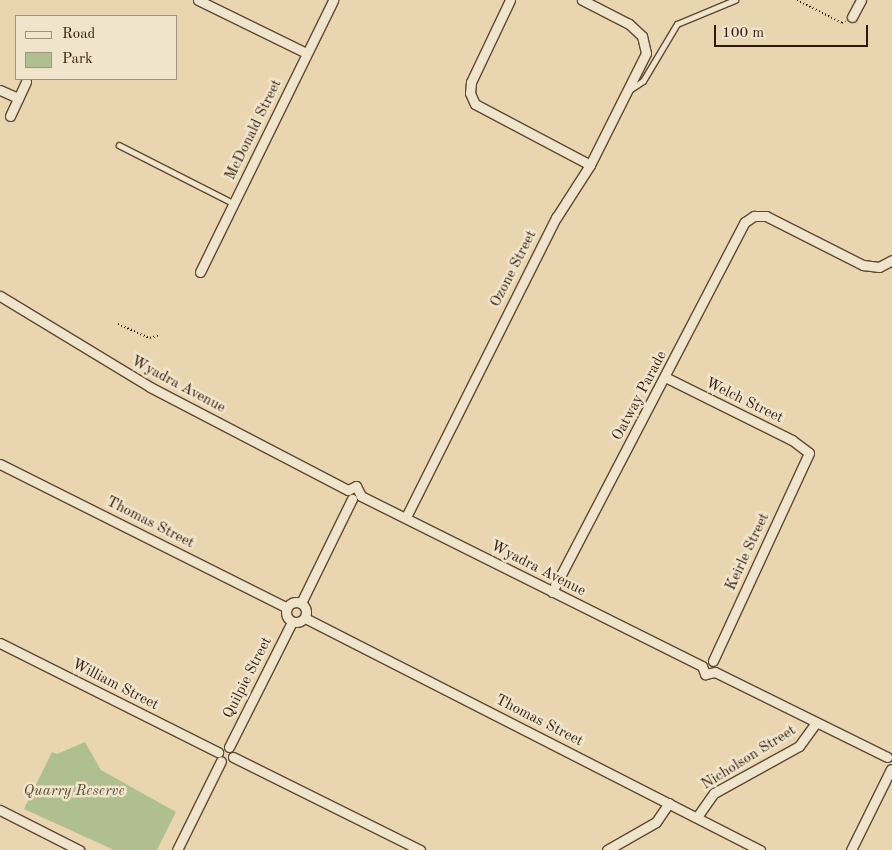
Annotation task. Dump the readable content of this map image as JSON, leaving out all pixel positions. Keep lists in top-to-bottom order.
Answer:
{
  "streets": {
    "street": [
      "McDonald Street",
      "Ozone Street",
      "Wyadra Avenue",
      "Oatway Parade",
      "Welch Street",
      "Thomas Street",
      "Keirle Street",
      "Quilpie Street",
      "William Street",
      "Nicholson Street"
    ]
  },
  "crossings": [
    ["Ozone Street", "Wyadra Avenue"],
    ["Wyadra Avenue", "Oatway Parade"],
    ["Oatway Parade", "Welch Street"],
    ["Welch Street", "Keirle Street"],
    ["Thomas Street", "Quilpie Street"],
    ["Thomas Street", "Nicholson Street"],
    ["Quilpie Street", "William Street"]
  ],
  "parks": ["Quarry Reserve"],
  "legend": ["Road", "Park"],
  "scale_bar": "100 m"
}
